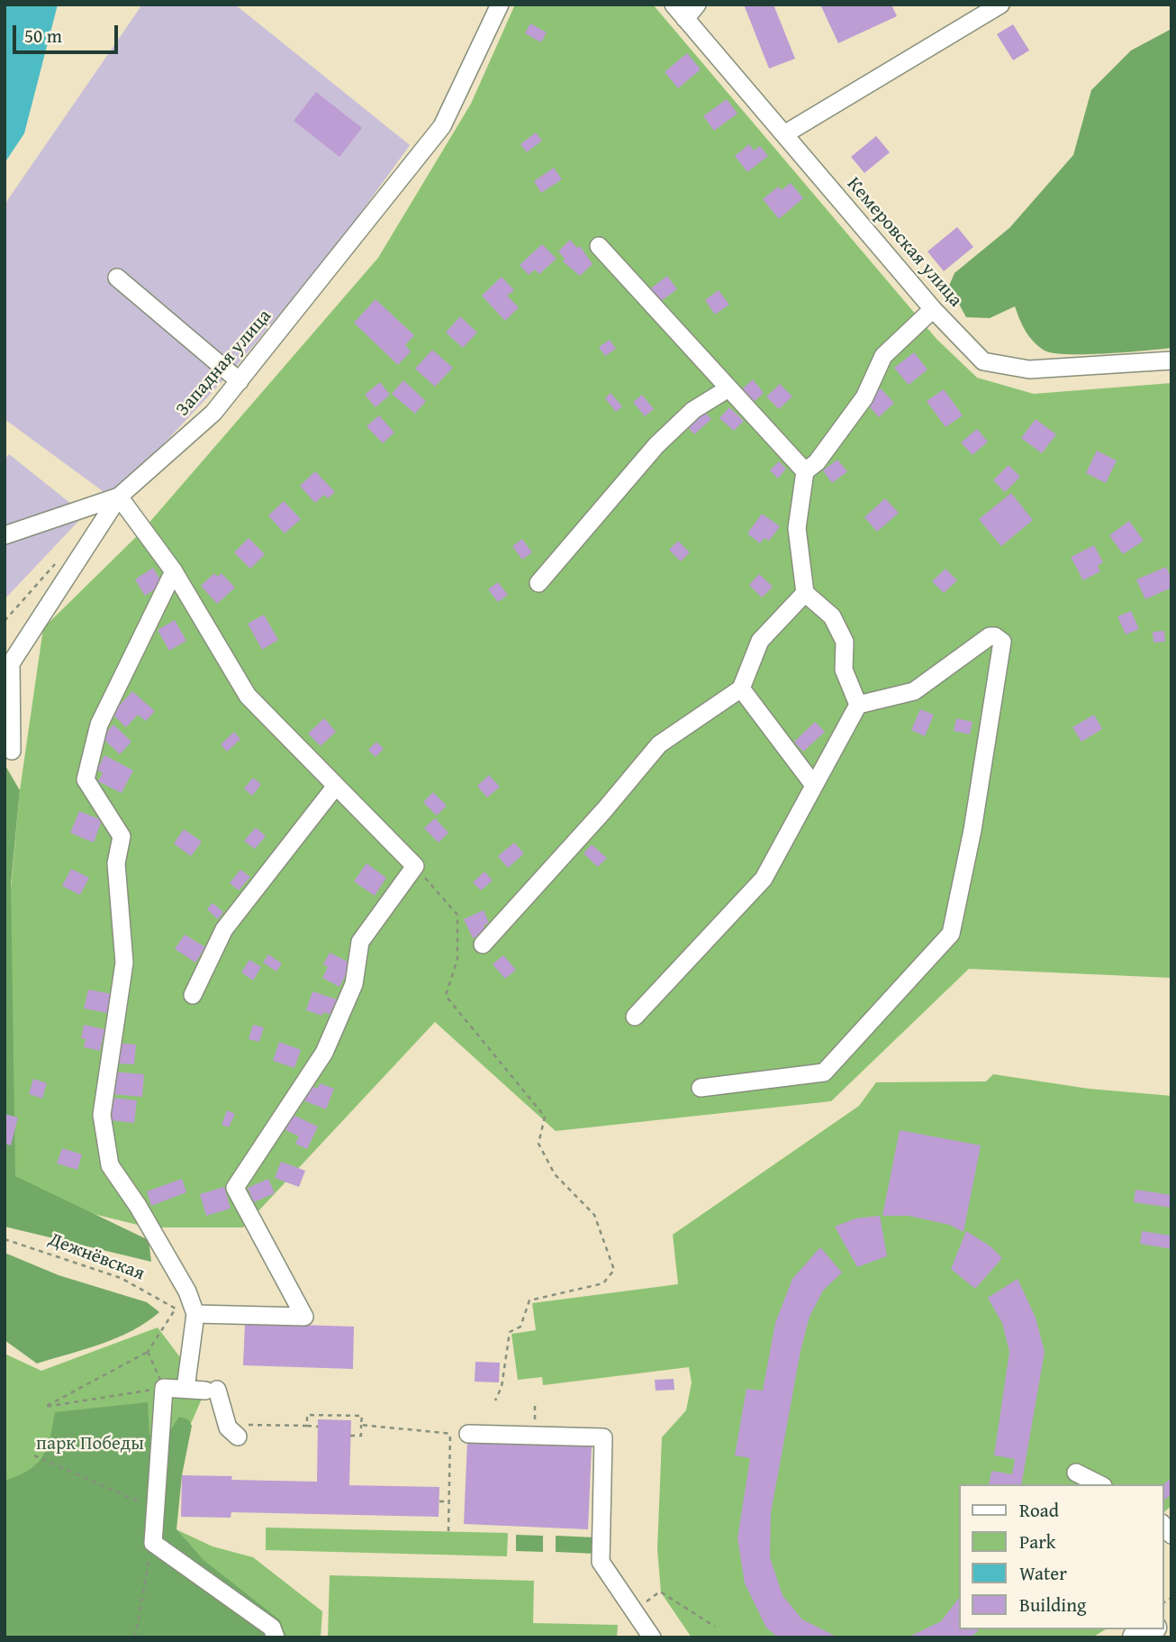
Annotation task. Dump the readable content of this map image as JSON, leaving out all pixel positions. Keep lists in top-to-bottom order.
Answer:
{
  "streets": {
    "street": ["Кемеровская улица", "Западная улица"],
    "path": ["Дежнёвская"]
  },
  "parks": ["парк Победы"],
  "legend": [
    "Road",
    "Park",
    "Water",
    "Building"
  ],
  "scale_bar": "50 m"
}
